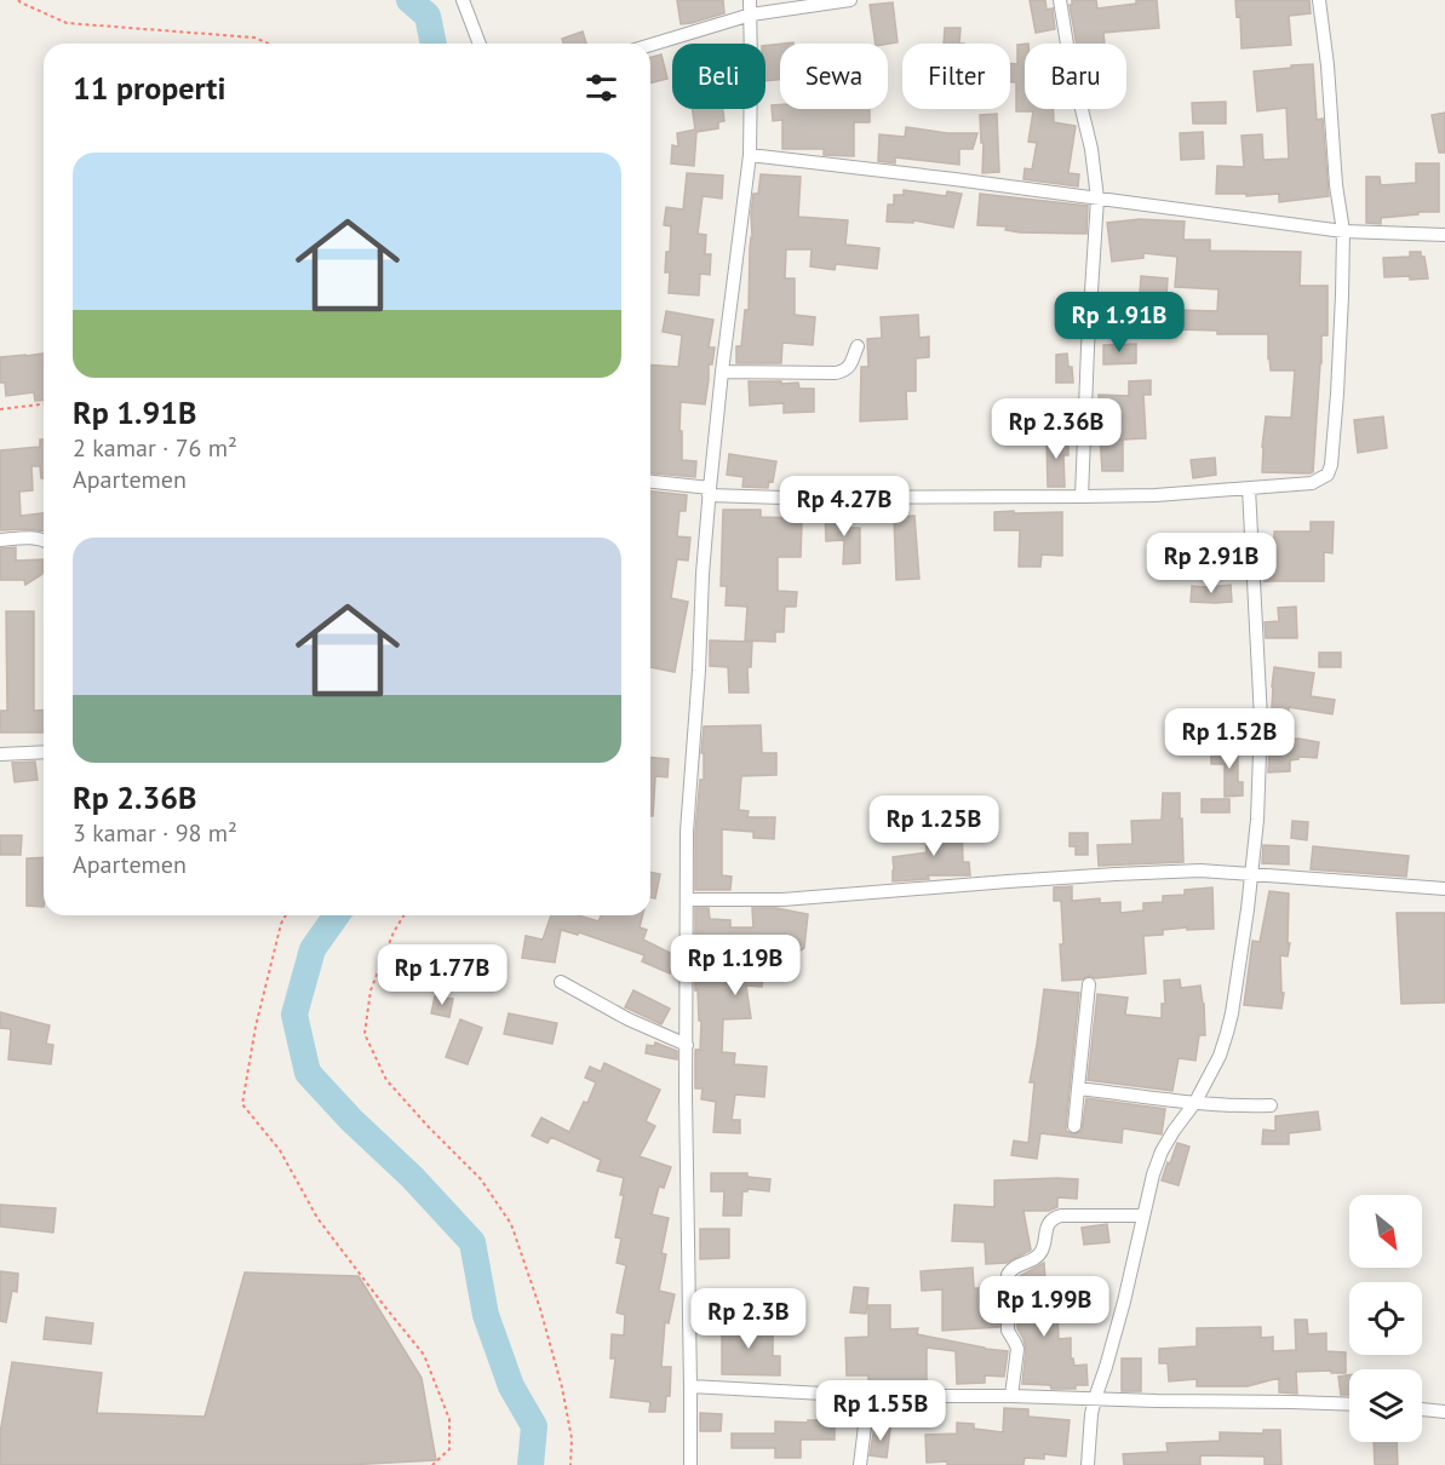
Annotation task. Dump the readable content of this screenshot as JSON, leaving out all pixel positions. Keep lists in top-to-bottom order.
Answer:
{
  "north": "bottom right",
  "page": {
    "chip": [
      "Beli",
      "Sewa",
      "Filter",
      "Baru"
    ],
    "heading": "11 properti",
    "list": [
      {
        "name": "Rp 1.91B",
        "note": "2 kamar · 76 m² · Apartemen"
      },
      {
        "name": "Rp 2.36B",
        "note": "3 kamar · 98 m² · Apartemen"
      }
    ],
    "price": [
      "Rp 1.91B",
      "Rp 2.36B",
      "Rp 4.27B",
      "Rp 2.91B",
      "Rp 1.52B",
      "Rp 1.25B",
      "Rp 1.19B",
      "Rp 1.77B",
      "Rp 1.99B",
      "Rp 2.3B",
      "Rp 1.55B"
    ]
  }
}
